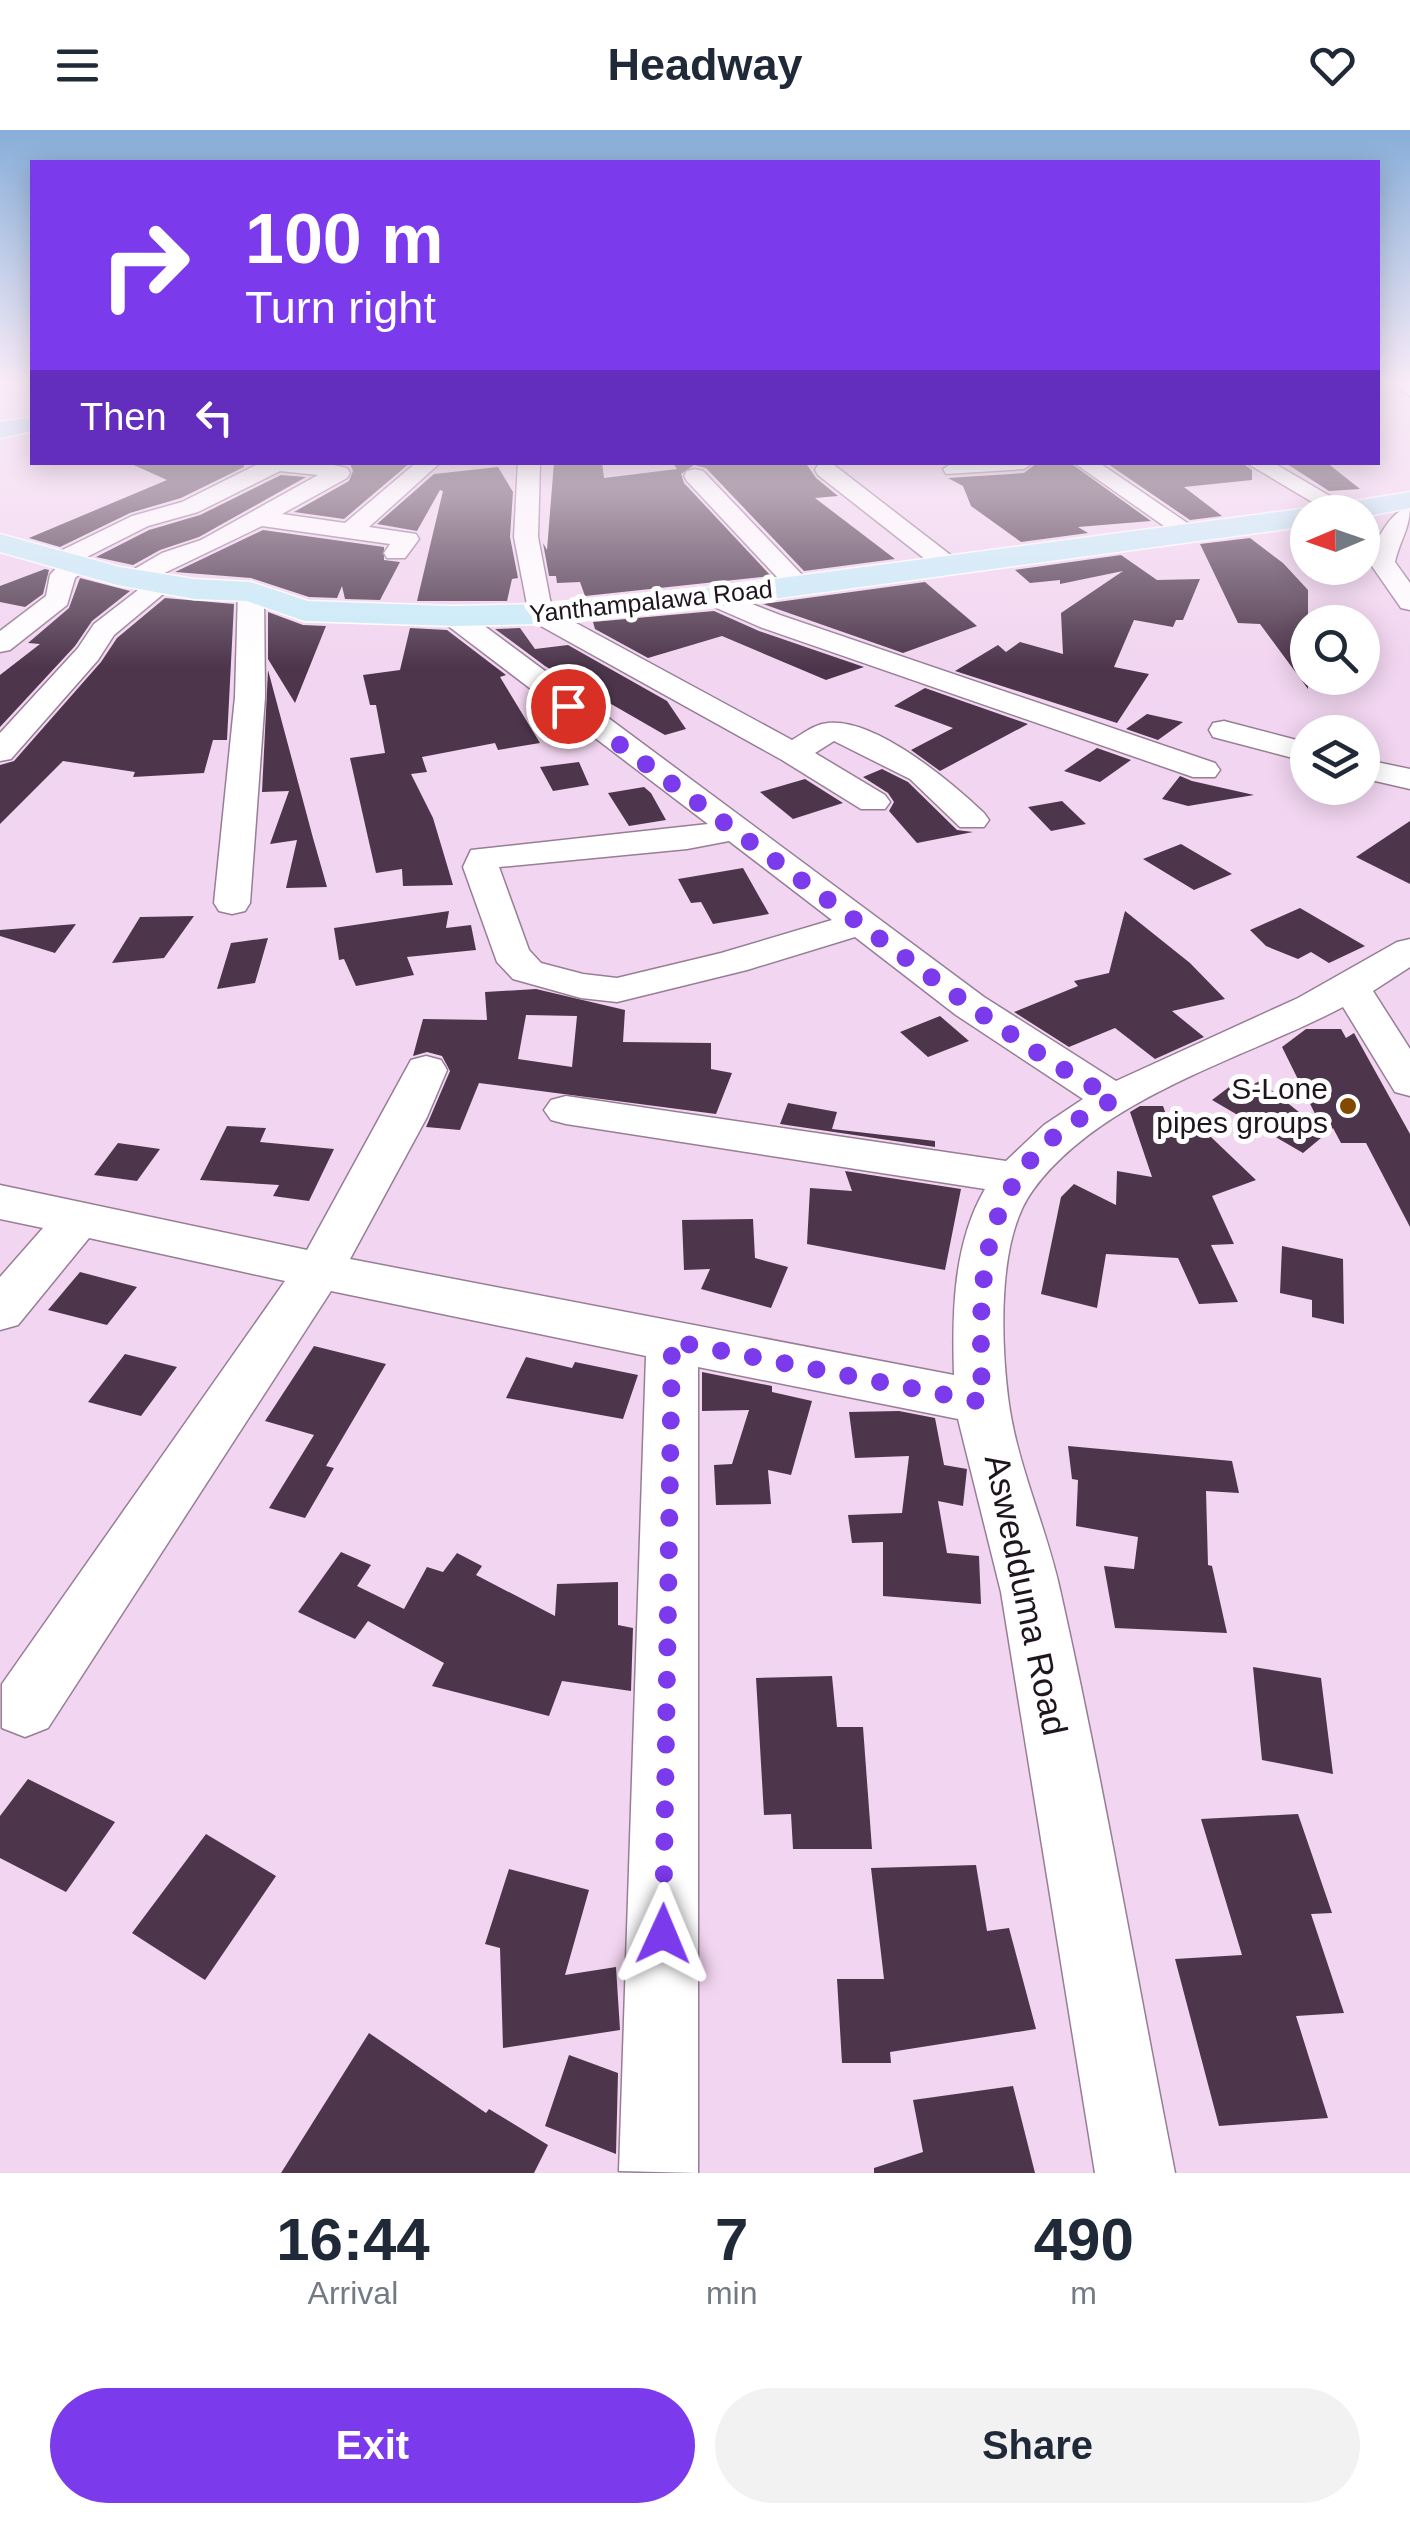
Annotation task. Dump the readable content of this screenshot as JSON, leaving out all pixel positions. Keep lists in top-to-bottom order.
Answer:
{
  "streets": {
    "main road": ["Yanthampalawa Road"],
    "street": ["Aswedduma Road"]
  },
  "places": ["S-Lone pipes groups"],
  "north": "left",
  "page": {
    "header": "Headway",
    "turn": ["100 m", "Turn right"],
    "then": "Then",
    "eta": [
      "16:44",
      "Arrival",
      "7",
      "min",
      "490",
      "m"
    ],
    "buttons": ["Exit", "Share"]
  }
}
